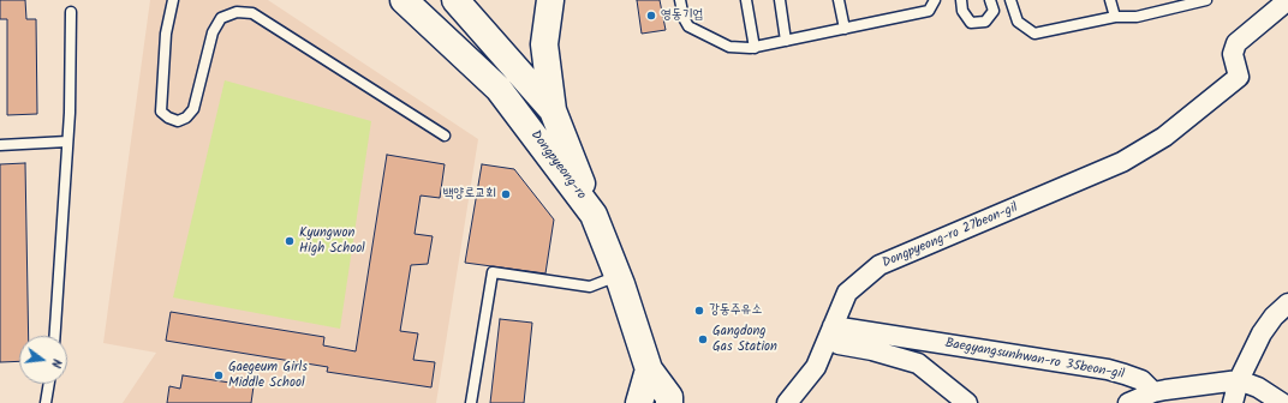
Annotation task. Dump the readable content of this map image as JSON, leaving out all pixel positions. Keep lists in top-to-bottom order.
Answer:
{
  "streets": {
    "main road": ["Dongpyeong-ro"],
    "street": ["Dongpyeong-ro 27beon-gil", "Baegyangsunhwan-ro 35beon-gil"]
  },
  "crossings": [
    ["Dongpyeong-ro 27beon-gil", "Baegyangsunhwan-ro 35beon-gil"]
  ],
  "places": [
    "영동기업",
    "백양로교회",
    "Kyungwon High School",
    "강동주유소",
    "Gangdong Gas Station",
    "Gaegeum Girls Middle School"
  ],
  "north": "right"
}
